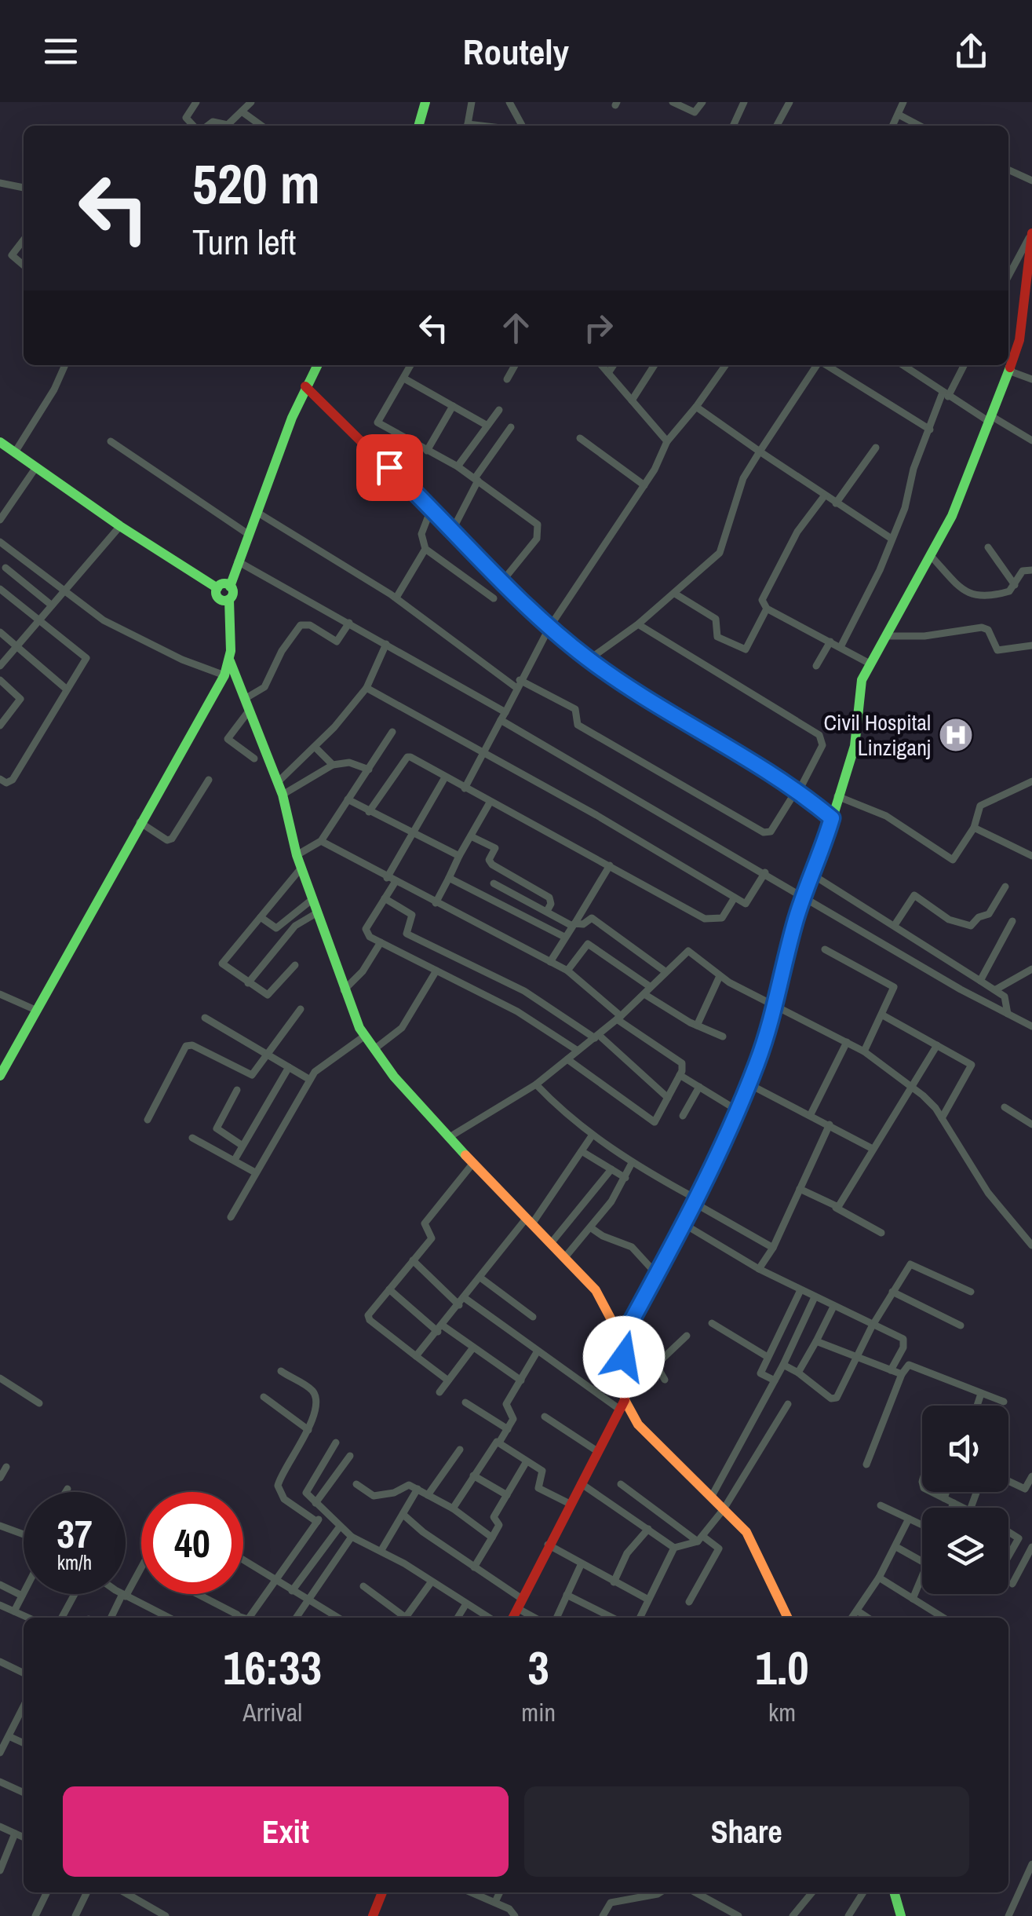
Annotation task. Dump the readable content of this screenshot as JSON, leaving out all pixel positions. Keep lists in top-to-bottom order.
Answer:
{
  "places": {
    "hospital": ["Civil Hospital Linziganj"]
  },
  "page": {
    "header": "Routely",
    "turn": ["520 m", "Turn left"],
    "speed": "37 km/h",
    "limit": "40",
    "eta": [
      "16:33",
      "Arrival",
      "3",
      "min",
      "1.0",
      "km"
    ],
    "buttons": ["Exit", "Share"]
  }
}
